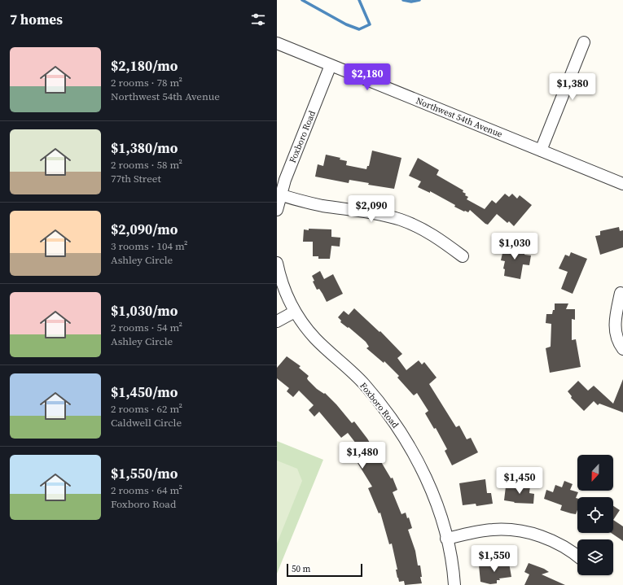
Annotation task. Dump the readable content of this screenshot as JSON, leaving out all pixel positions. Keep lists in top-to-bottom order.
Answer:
{
  "streets": {
    "street": ["Northwest 54th Avenue", "Foxboro Road"]
  },
  "crossings": [
    ["Northwest 54th Avenue", "Foxboro Road"]
  ],
  "scale_bar": "50 m",
  "north": "bottom",
  "page": {
    "heading": "7 homes",
    "list": [
      {
        "name": "$2,180/mo",
        "note": "2 rooms · 78 m² · Northwest 54th Avenue"
      },
      {
        "name": "$1,380/mo",
        "note": "2 rooms · 58 m² · 77th Street"
      },
      {
        "name": "$2,090/mo",
        "note": "3 rooms · 104 m² · Ashley Circle"
      },
      {
        "name": "$1,030/mo",
        "note": "2 rooms · 54 m² · Ashley Circle"
      },
      {
        "name": "$1,450/mo",
        "note": "2 rooms · 62 m² · Caldwell Circle"
      },
      {
        "name": "$1,550/mo",
        "note": "2 rooms · 64 m² · Foxboro Road"
      }
    ],
    "price": [
      "$2,180",
      "$1,380",
      "$2,090",
      "$1,030",
      "$1,480",
      "$1,450",
      "$1,550"
    ],
    "scale": "50 m"
  }
}
